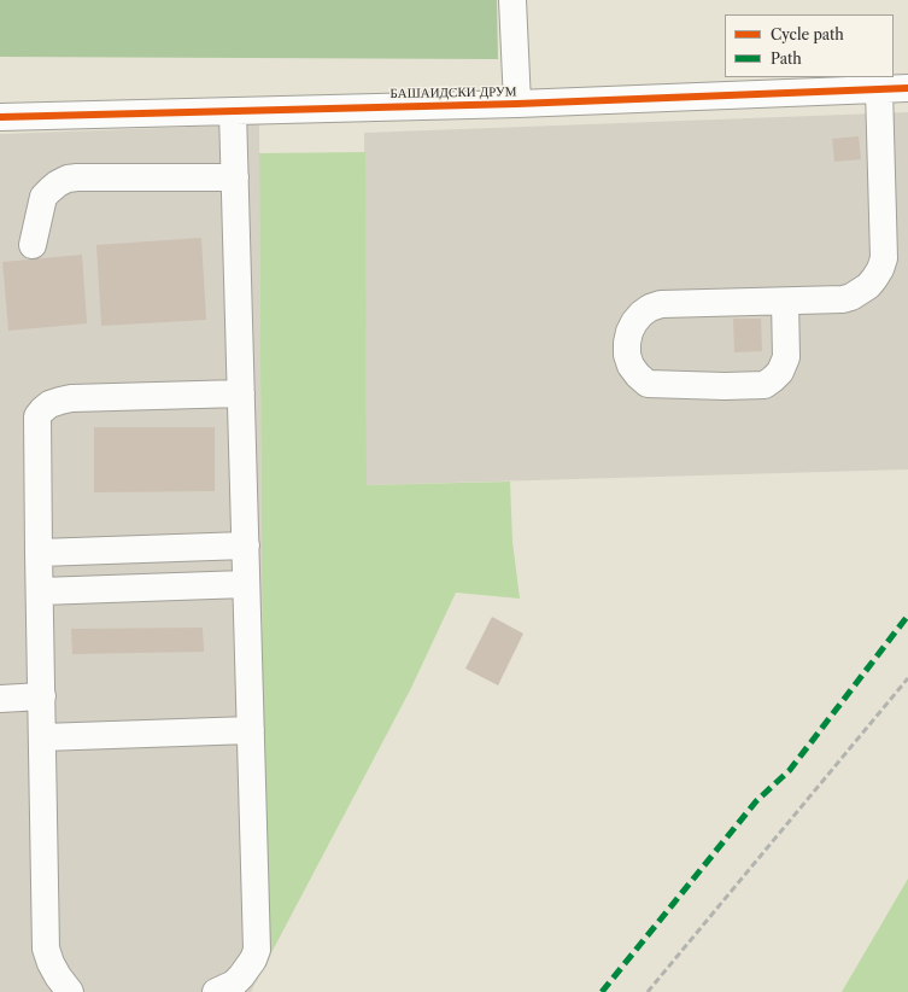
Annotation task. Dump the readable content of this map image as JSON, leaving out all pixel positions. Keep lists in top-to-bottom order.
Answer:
{
  "streets": {
    "street": ["БАШАИДСКИ ДРУМ"]
  },
  "legend": ["Cycle path", "Path"]
}
